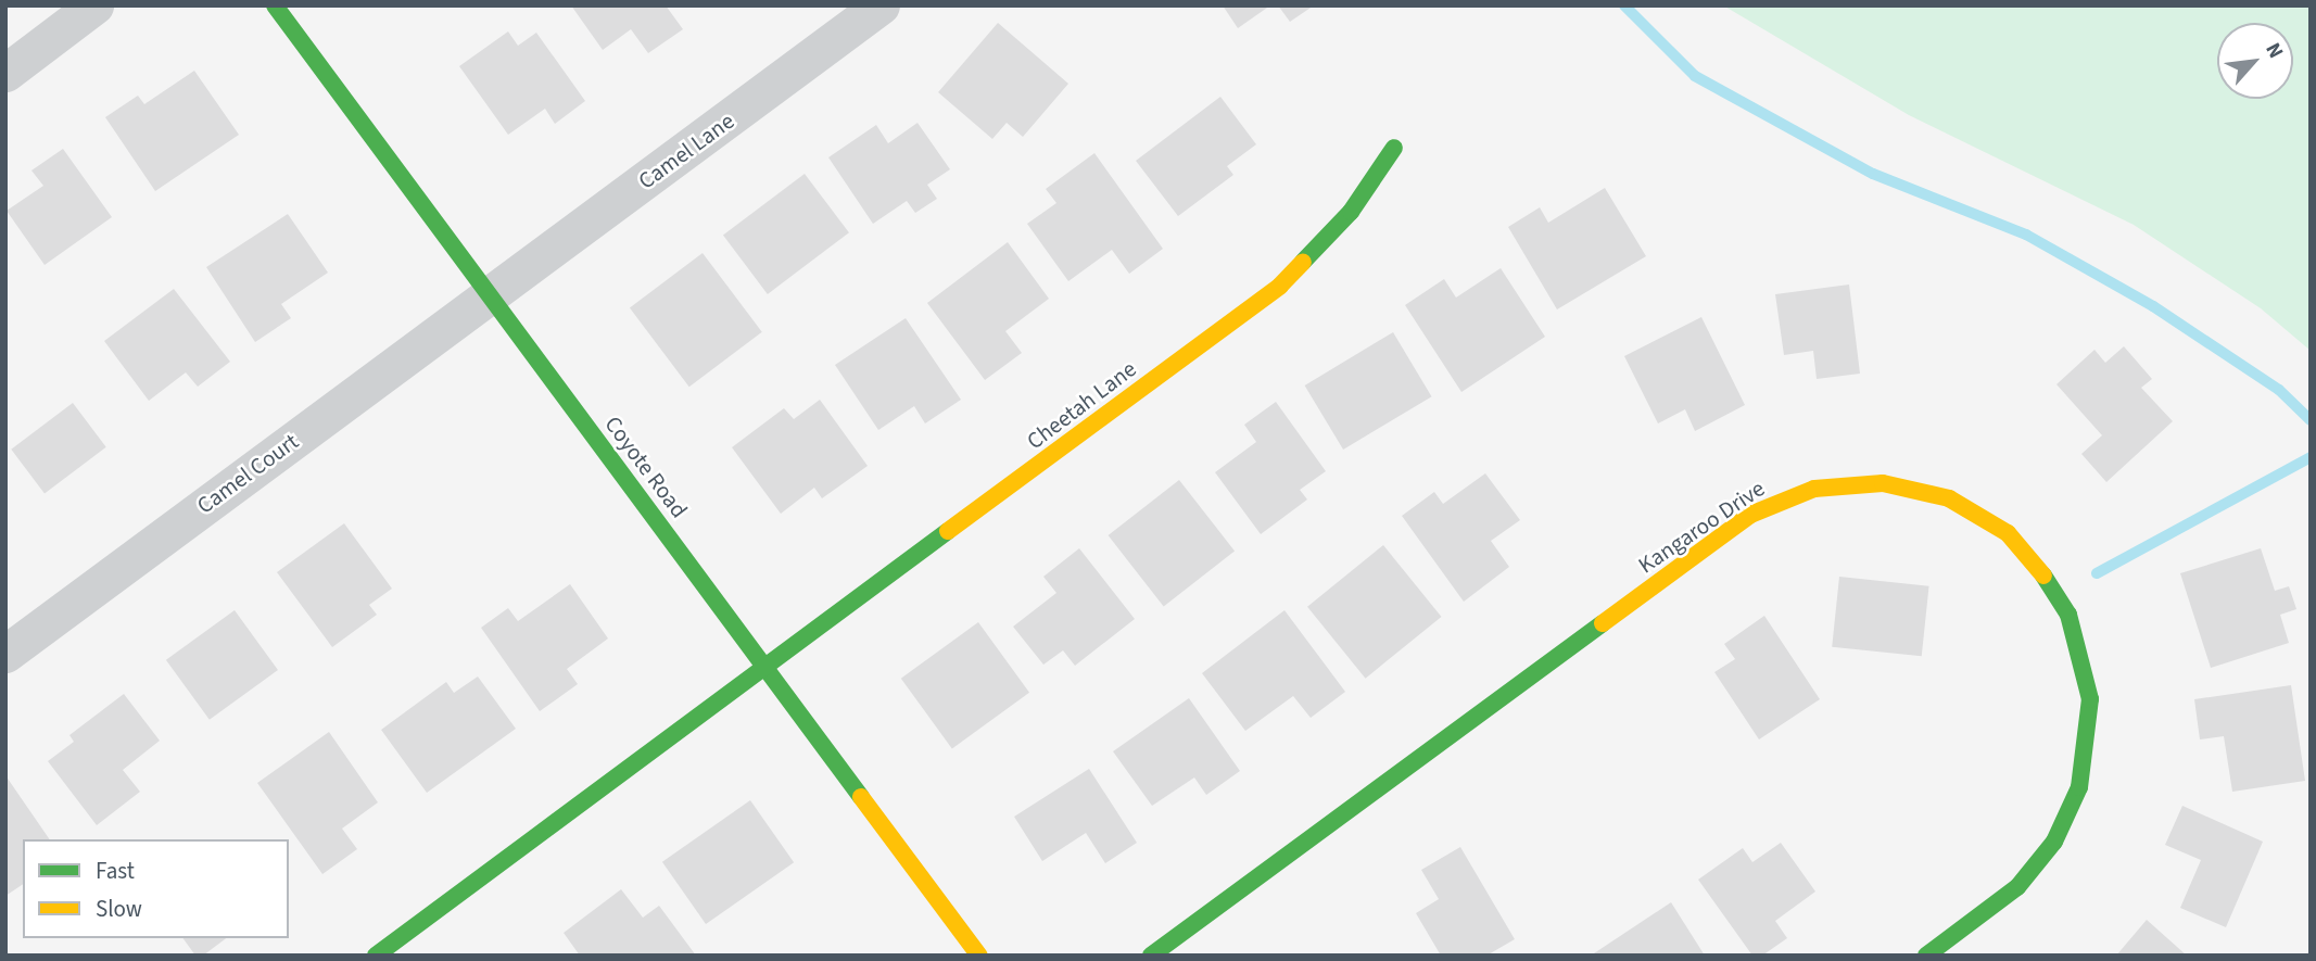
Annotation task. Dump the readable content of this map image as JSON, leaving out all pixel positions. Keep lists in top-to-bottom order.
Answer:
{
  "streets": {
    "street": [
      "Camel Lane",
      "Cheetah Lane",
      "Coyote Road",
      "Camel Court",
      "Kangaroo Drive"
    ]
  },
  "crossings": [
    ["Camel Lane", "Coyote Road"],
    ["Camel Lane", "Camel Court"],
    ["Cheetah Lane", "Coyote Road"],
    ["Coyote Road", "Camel Court"]
  ],
  "legend": ["Fast", "Slow"],
  "north": "top right"
}
